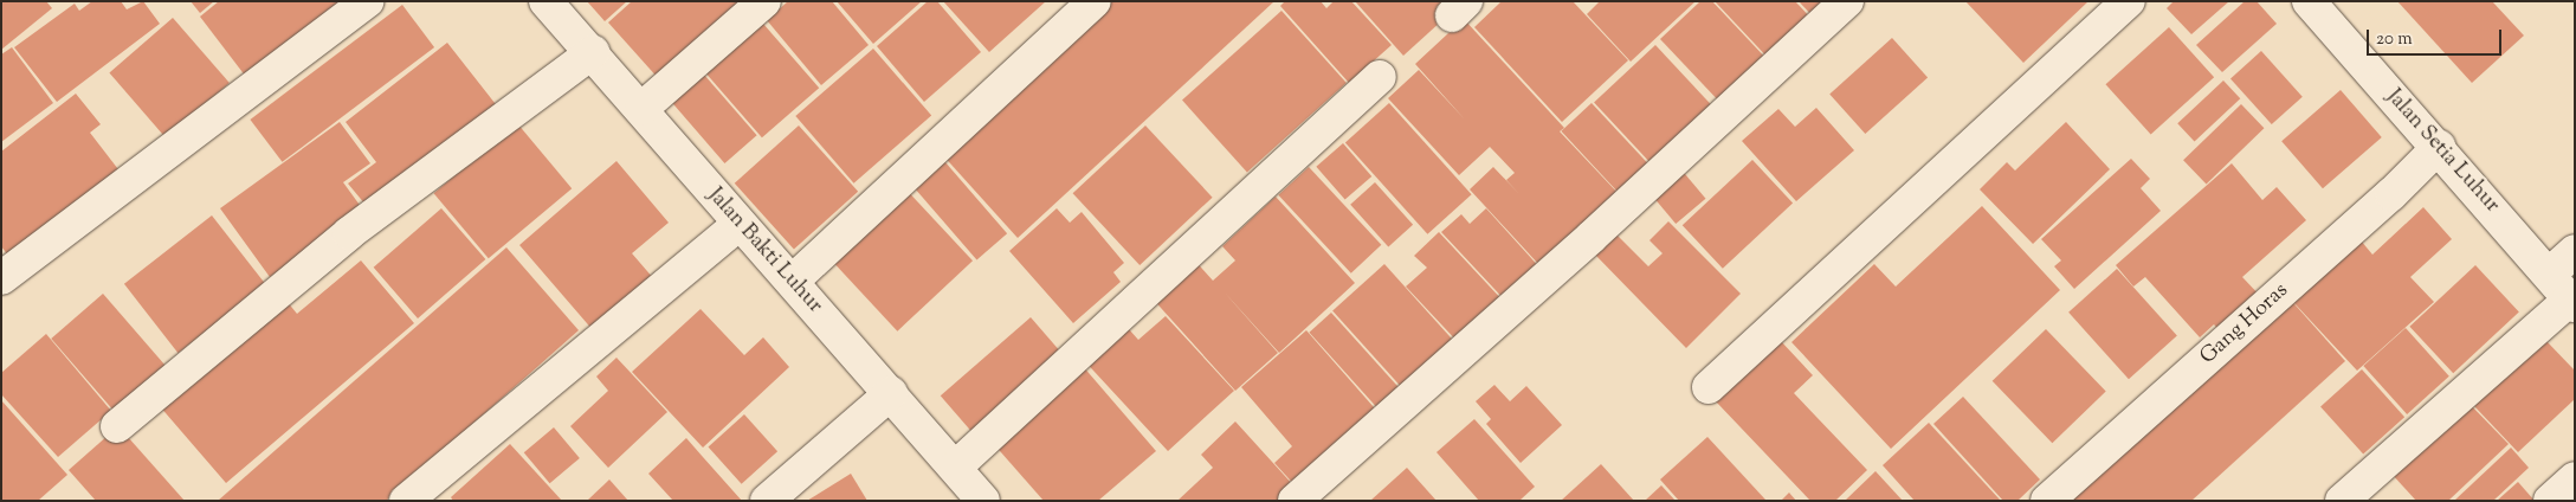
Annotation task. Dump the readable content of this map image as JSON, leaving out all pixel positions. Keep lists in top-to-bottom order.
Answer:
{
  "streets": {
    "street": ["Jalan Setia Luhur", "Jalan Bakti Luhur", "Gang Horas"]
  },
  "crossings": [
    ["Jalan Setia Luhur", "Gang Horas"]
  ],
  "scale_bar": "20 m"
}
